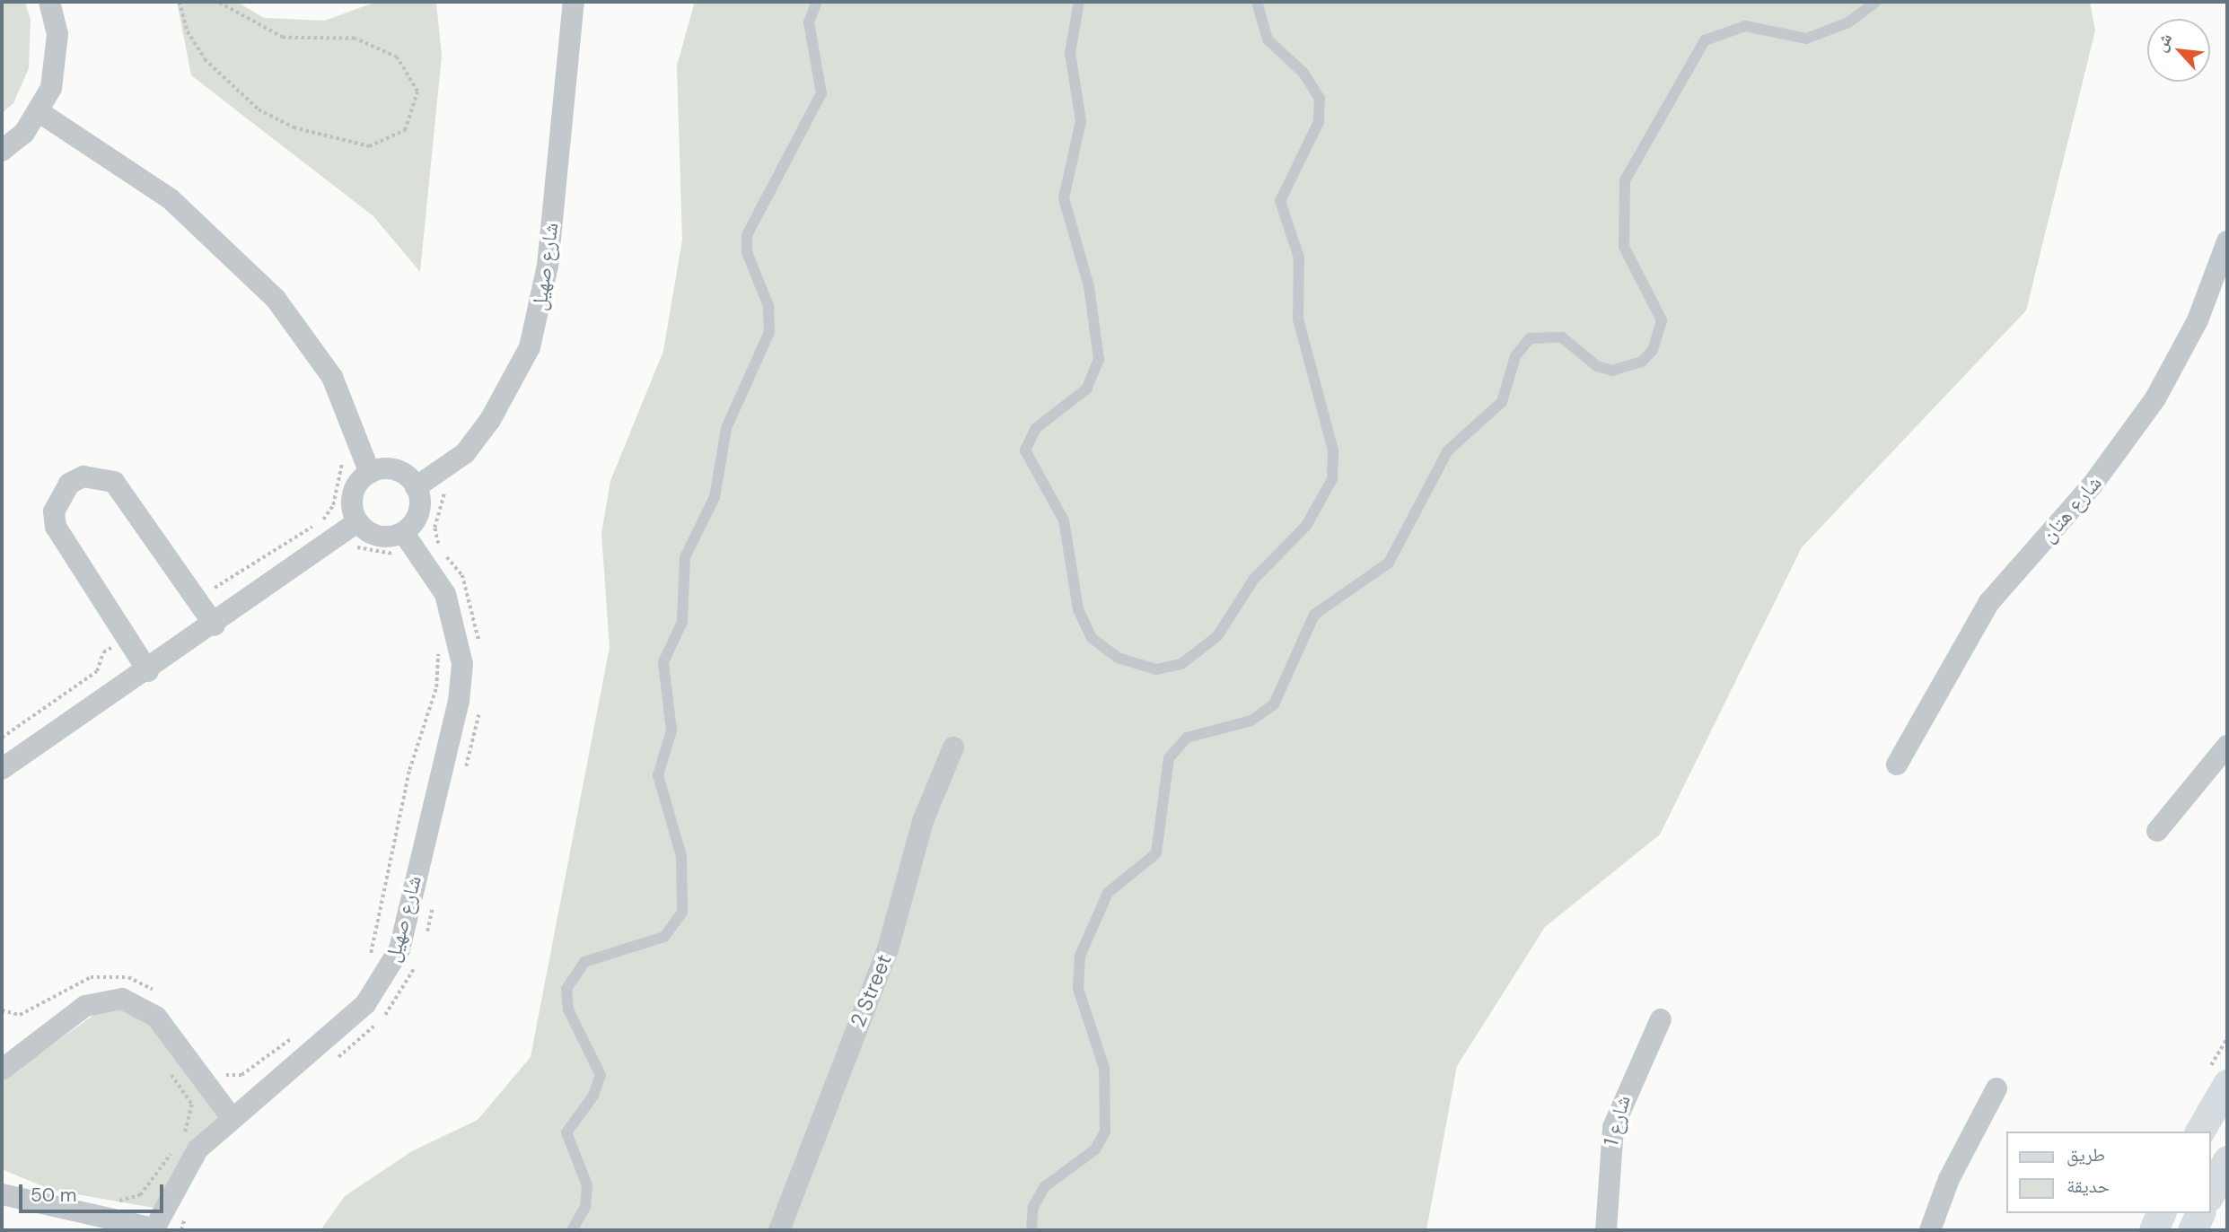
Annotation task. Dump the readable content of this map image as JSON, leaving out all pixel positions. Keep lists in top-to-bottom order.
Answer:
{
  "streets": {
    "street": [
      "شارع صهيل",
      "شارع هتان",
      "2 Street",
      "شارع 1"
    ]
  },
  "legend": ["طريق", "حديقة"],
  "scale_bar": "50 m",
  "north": "top left"
}
